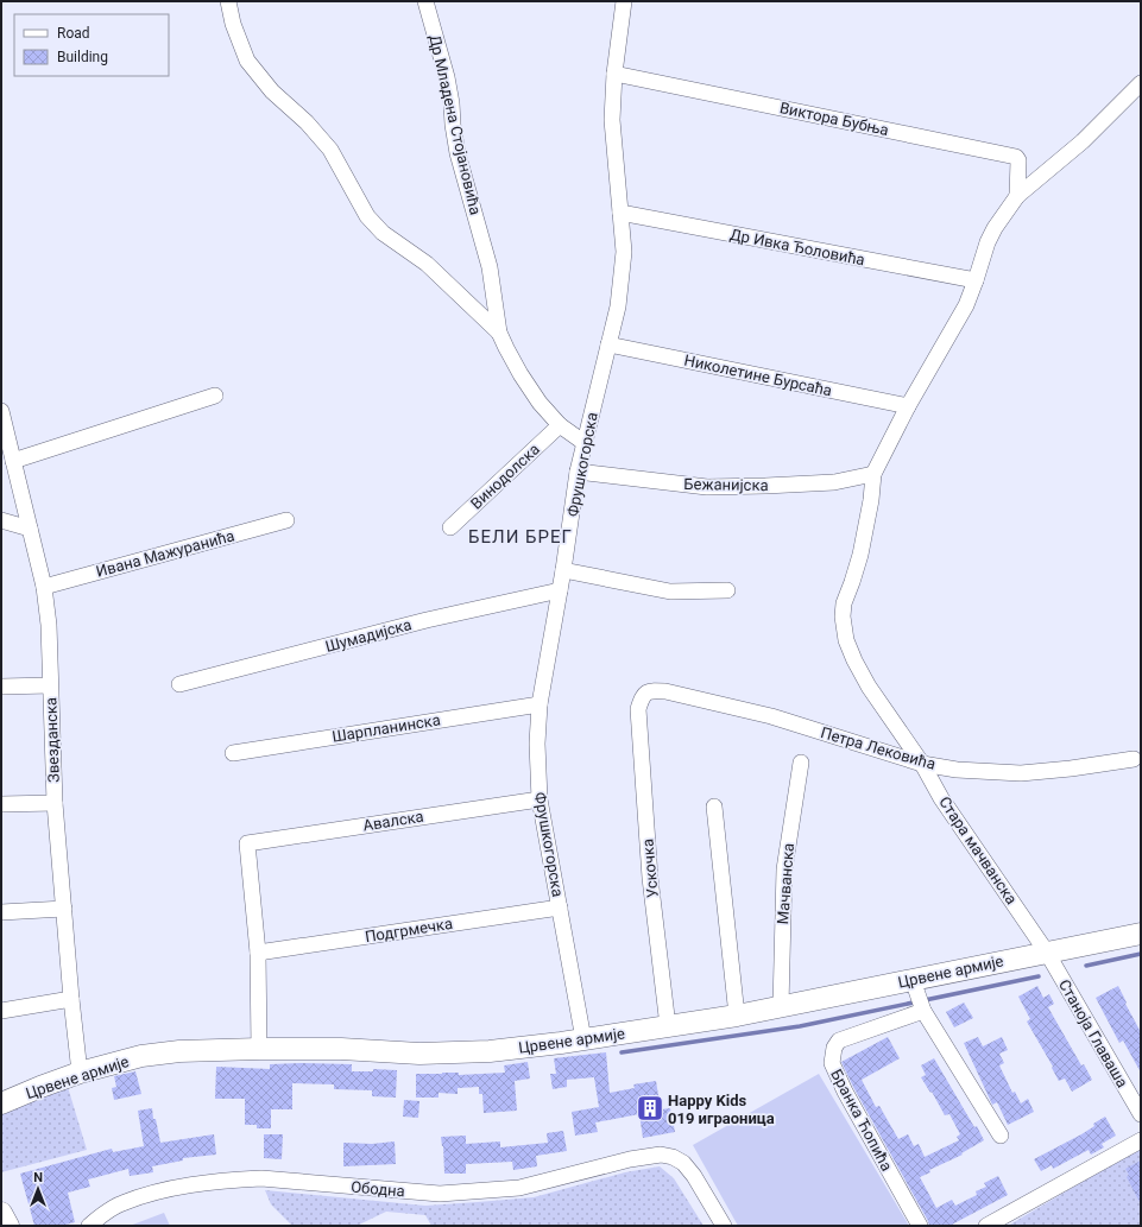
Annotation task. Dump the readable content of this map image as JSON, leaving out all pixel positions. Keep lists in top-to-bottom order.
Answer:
{
  "streets": {
    "main road": ["Црвене армије"],
    "street": [
      "Виктора Бубња",
      "Др Младена Стојановића",
      "Др Ивка Ђоловића",
      "Николетине Бурсаћа",
      "Фрушкогорска",
      "Винодолска",
      "Бежанијска",
      "Ивана Мажуранића",
      "Шумадијска",
      "Шарпланинска",
      "Звезданска",
      "Петра Лековића",
      "Авалска",
      "Стара мачванска",
      "Ускочка",
      "Мачванска",
      "Подгрмечка",
      "Станоја Главаша",
      "Бранка Ћопића",
      "Ободна"
    ]
  },
  "crossings": [
    ["Виктора Бубња", "Фрушкогорска"],
    ["Др Младена Стојановића", "Фрушкогорска"],
    ["Др Младена Стојановића", "Винодолска"],
    ["Др Ивка Ђоловића", "Фрушкогорска"],
    ["Николетине Бурсаћа", "Фрушкогорска"],
    ["Фрушкогорска", "Бежанијска"],
    ["Фрушкогорска", "Шумадијска"],
    ["Фрушкогорска", "Шарпланинска"],
    ["Фрушкогорска", "Авалска"],
    ["Фрушкогорска", "Подгрмечка"],
    ["Фрушкогорска", "Црвене армије"],
    ["Бежанијска", "Стара мачванска"],
    ["Ивана Мажуранића", "Звезданска"],
    ["Звезданска", "Црвене армије"],
    ["Петра Лековића", "Стара мачванска"],
    ["Петра Лековића", "Ускочка"],
    ["Авалска", "Подгрмечка"],
    ["Стара мачванска", "Црвене армије"],
    ["Стара мачванска", "Станоја Главаша"],
    ["Ускочка", "Црвене армије"],
    ["Мачванска", "Црвене армије"],
    ["Црвене армије", "Станоја Главаша"]
  ],
  "districts": ["БЕЛИ БРЕГ"],
  "places": {
    "building": ["Happy Kids 019 играоница"]
  },
  "legend": ["Road", "Building"],
  "north": "top"
}
